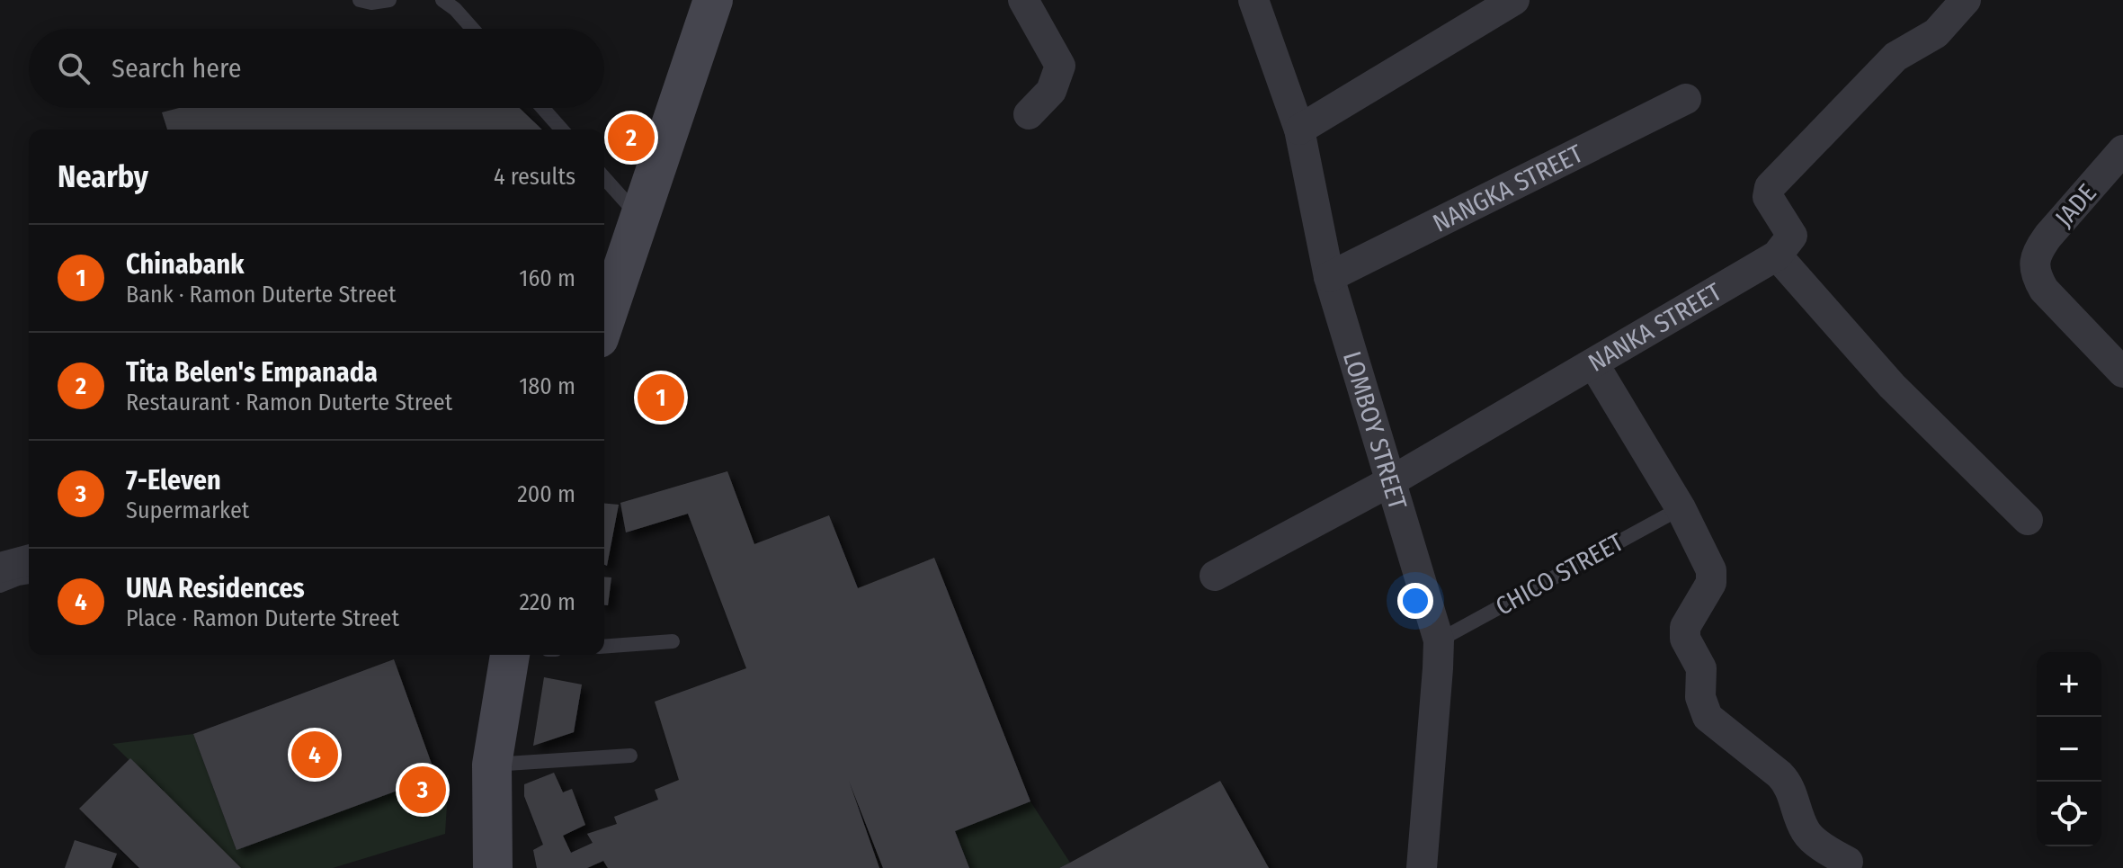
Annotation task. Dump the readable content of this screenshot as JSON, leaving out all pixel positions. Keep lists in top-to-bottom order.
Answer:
{
  "streets": {
    "street": [
      "NANGKA STREET",
      "JADE",
      "NANKA STREET",
      "LOMBOY STREET"
    ],
    "lane": ["CHICO STREET"]
  },
  "crossings": [
    ["NANGKA STREET", "LOMBOY STREET"],
    ["NANKA STREET", "LOMBOY STREET"],
    ["LOMBOY STREET", "CHICO STREET"]
  ],
  "page": {
    "search": "Search here",
    "pins": [
      "2",
      "1",
      "4",
      "3"
    ],
    "heading": ["Nearby", "4 results"],
    "list": [
      {
        "mark": "1",
        "name": "Chinabank",
        "note": "Bank · Ramon Duterte Street",
        "value": "160 m"
      },
      {
        "mark": "2",
        "name": "Tita Belen's Empanada",
        "note": "Restaurant · Ramon Duterte Street",
        "value": "180 m"
      },
      {
        "mark": "3",
        "name": "7-Eleven",
        "note": "Supermarket",
        "value": "200 m"
      },
      {
        "mark": "4",
        "name": "UNA Residences",
        "note": "Place · Ramon Duterte Street",
        "value": "220 m"
      }
    ],
    "map_buttons": ["+", "−"]
  }
}
